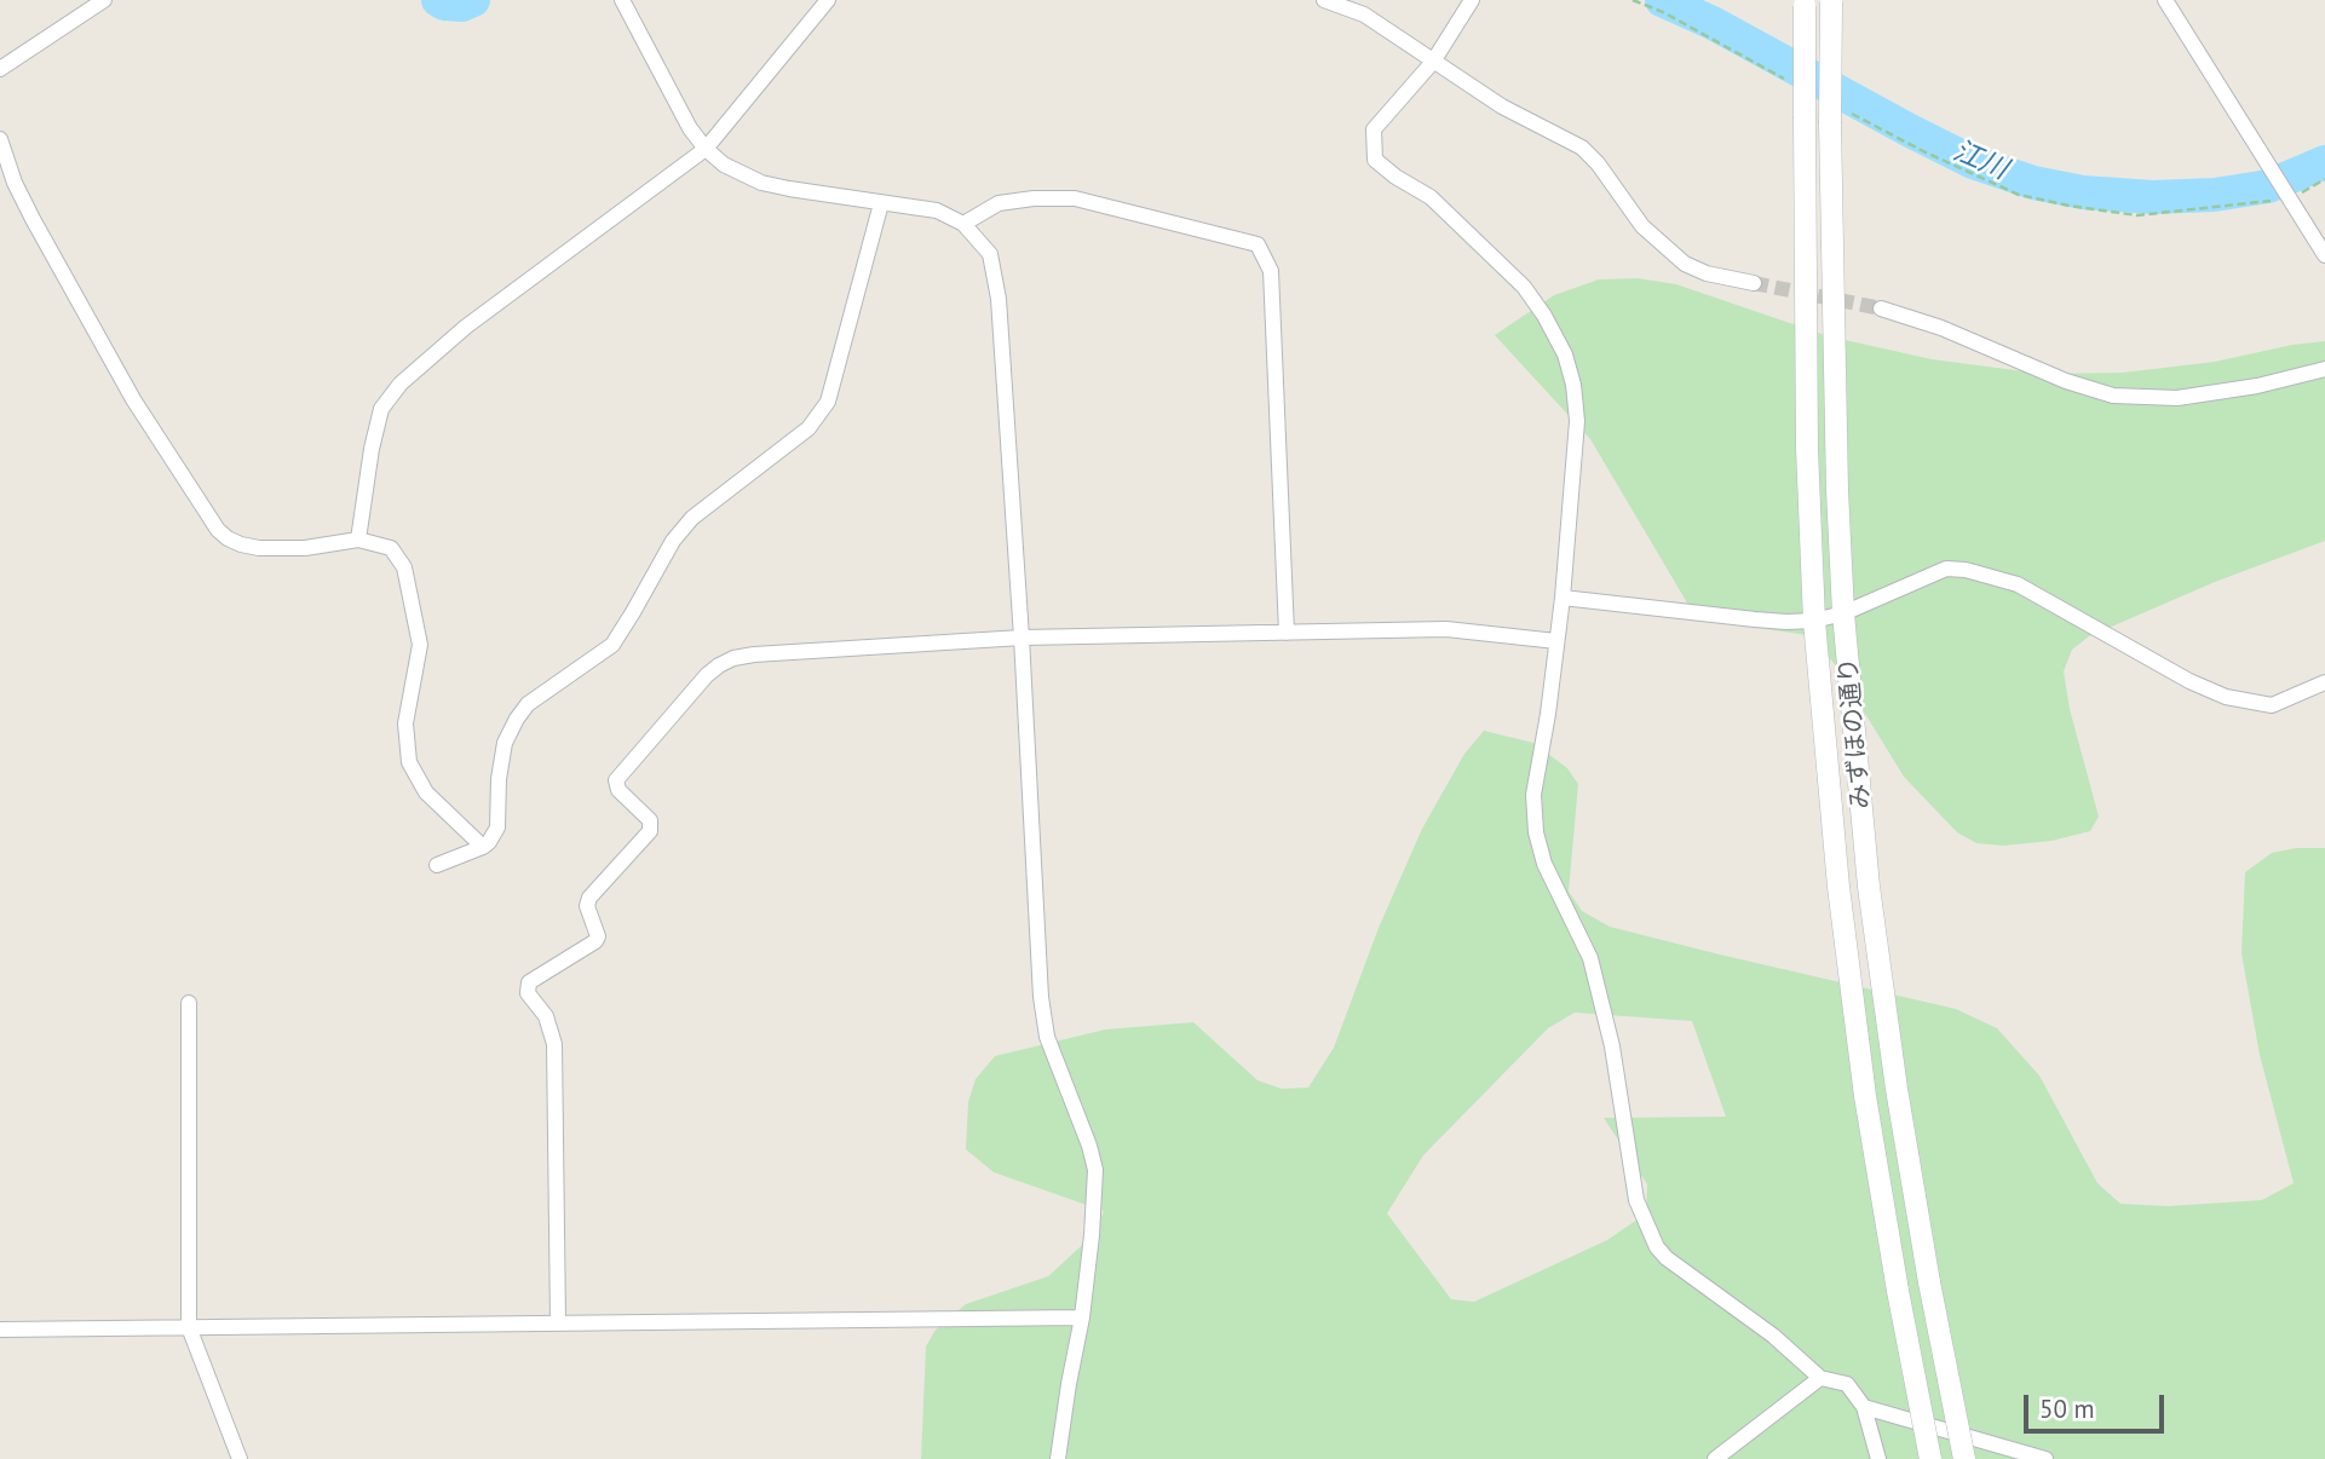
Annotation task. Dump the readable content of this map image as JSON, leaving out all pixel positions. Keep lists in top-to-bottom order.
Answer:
{
  "streets": {
    "street": ["みずほの通り"]
  },
  "water": ["江川"],
  "scale_bar": "50 m"
}
